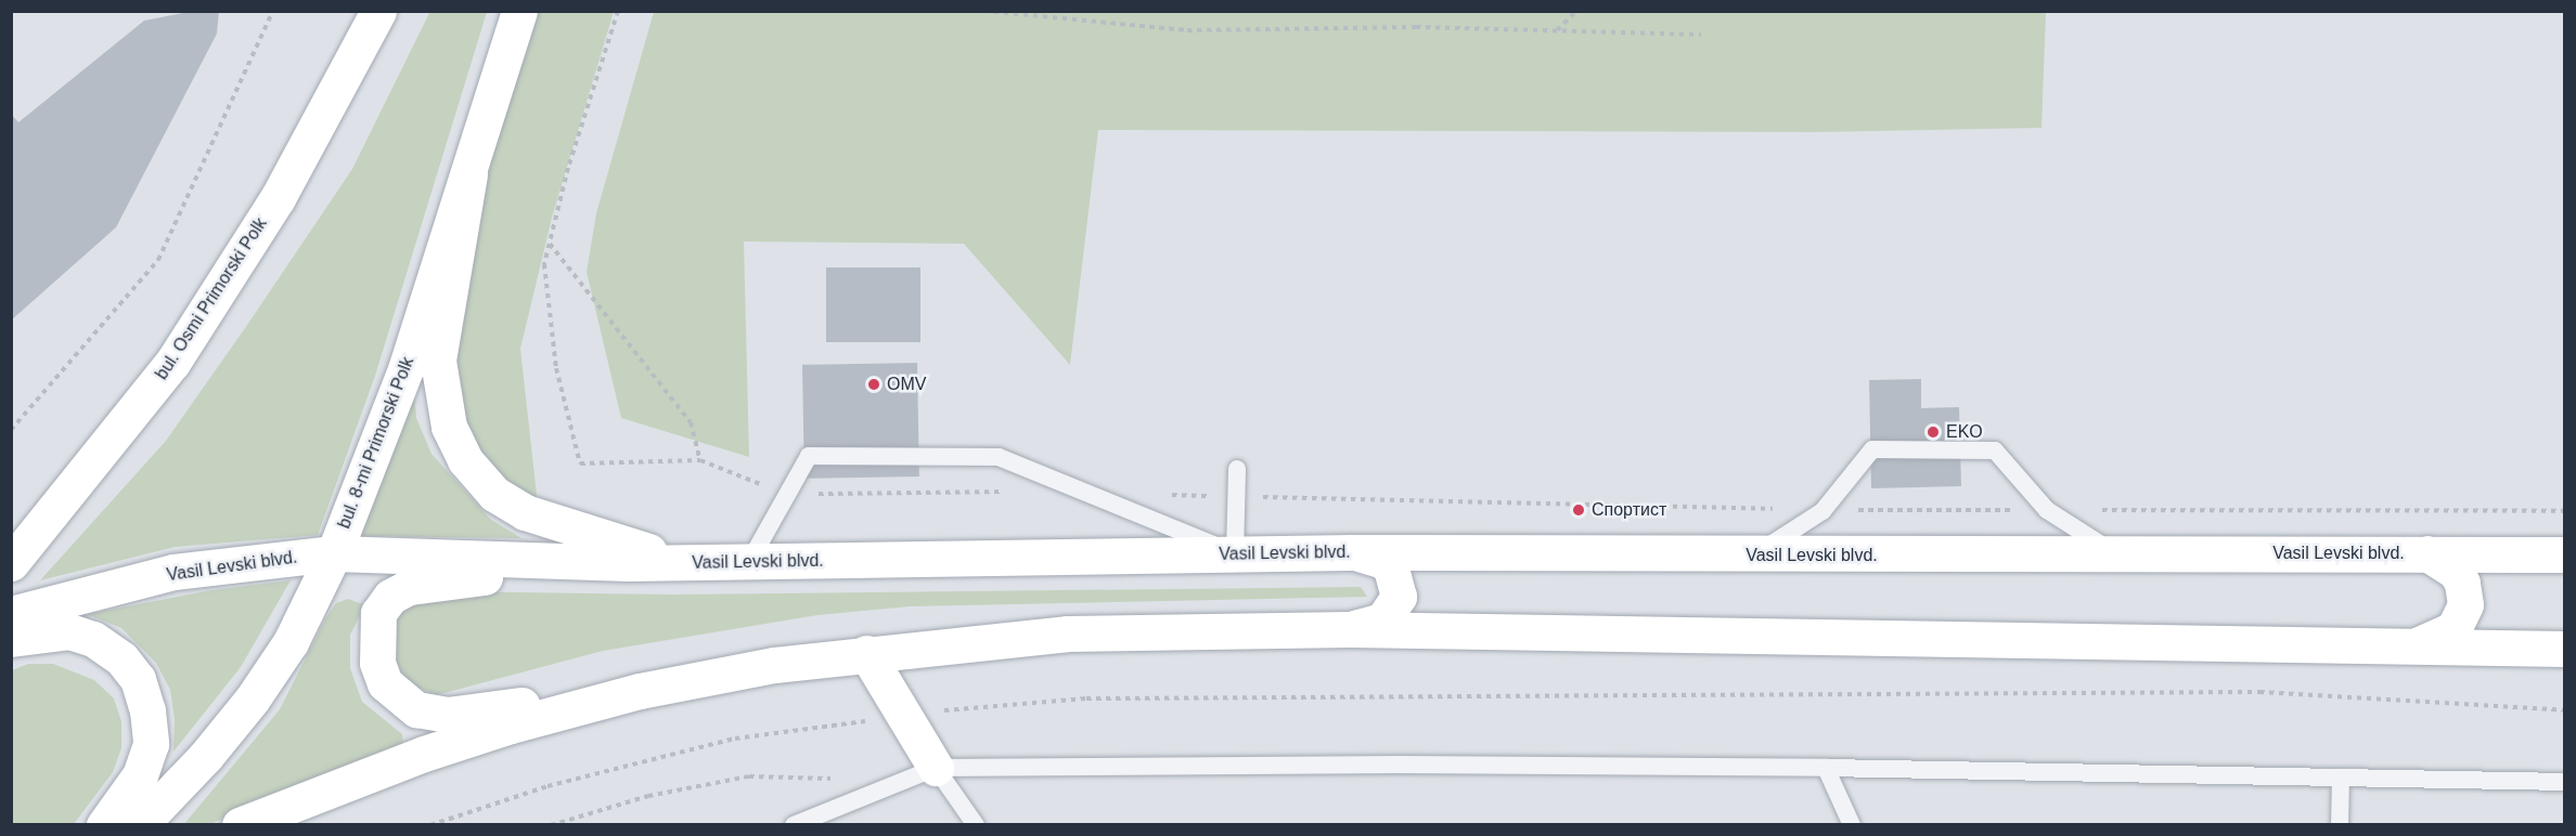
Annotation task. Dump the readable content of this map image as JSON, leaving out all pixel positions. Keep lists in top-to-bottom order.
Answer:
{
  "streets": {
    "main road": ["bul. Osmi Primorski Polk", "bul. 8-mi Primorski Polk", "Vasil Levski blvd."]
  },
  "crossings": [
    ["bul. 8-mi Primorski Polk", "Vasil Levski blvd."]
  ],
  "places": ["OMV", "EKO", "Спортист"]
}
